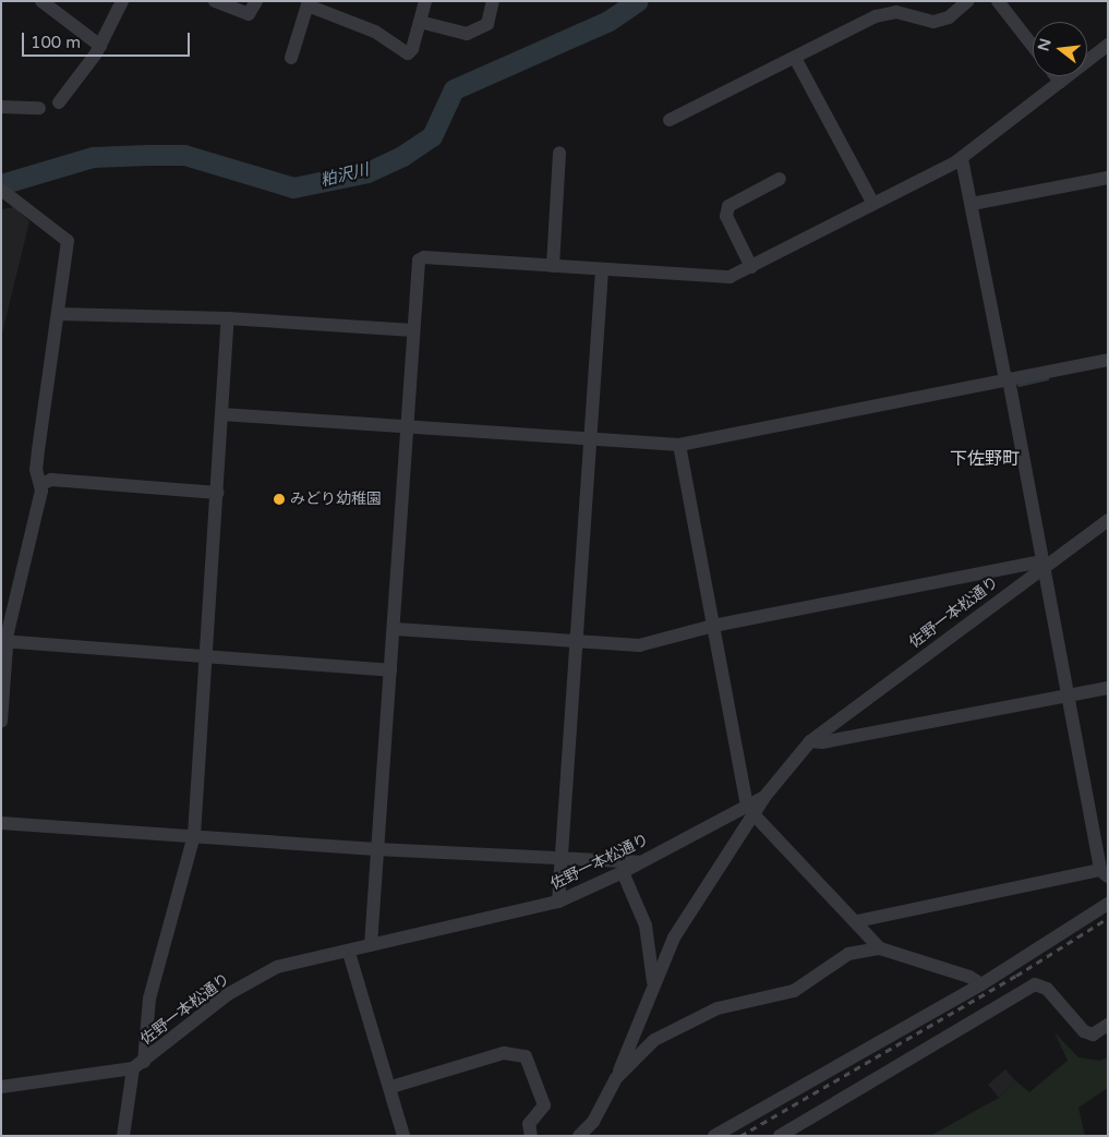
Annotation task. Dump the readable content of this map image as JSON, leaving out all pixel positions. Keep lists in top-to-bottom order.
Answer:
{
  "streets": {
    "street": ["佐野一本松通り"]
  },
  "districts": ["下佐野町"],
  "water": ["粕沢川"],
  "places": ["みどり幼稚園"],
  "scale_bar": "100 m",
  "north": "left"
}
